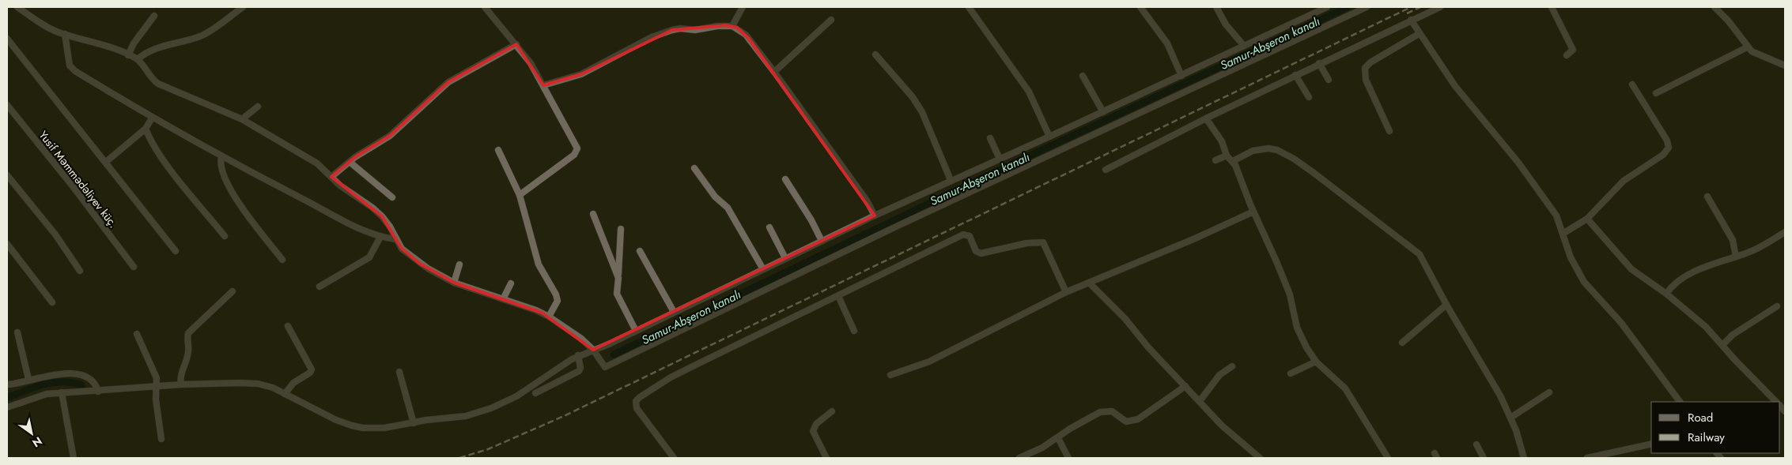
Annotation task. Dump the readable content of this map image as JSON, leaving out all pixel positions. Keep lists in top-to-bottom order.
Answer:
{
  "streets": {
    "street": ["Yusif Məmmədəliyev küç."]
  },
  "water": ["Samur-Abşeron kanalı"],
  "legend": ["Road", "Railway"],
  "north": "bottom right"
}
